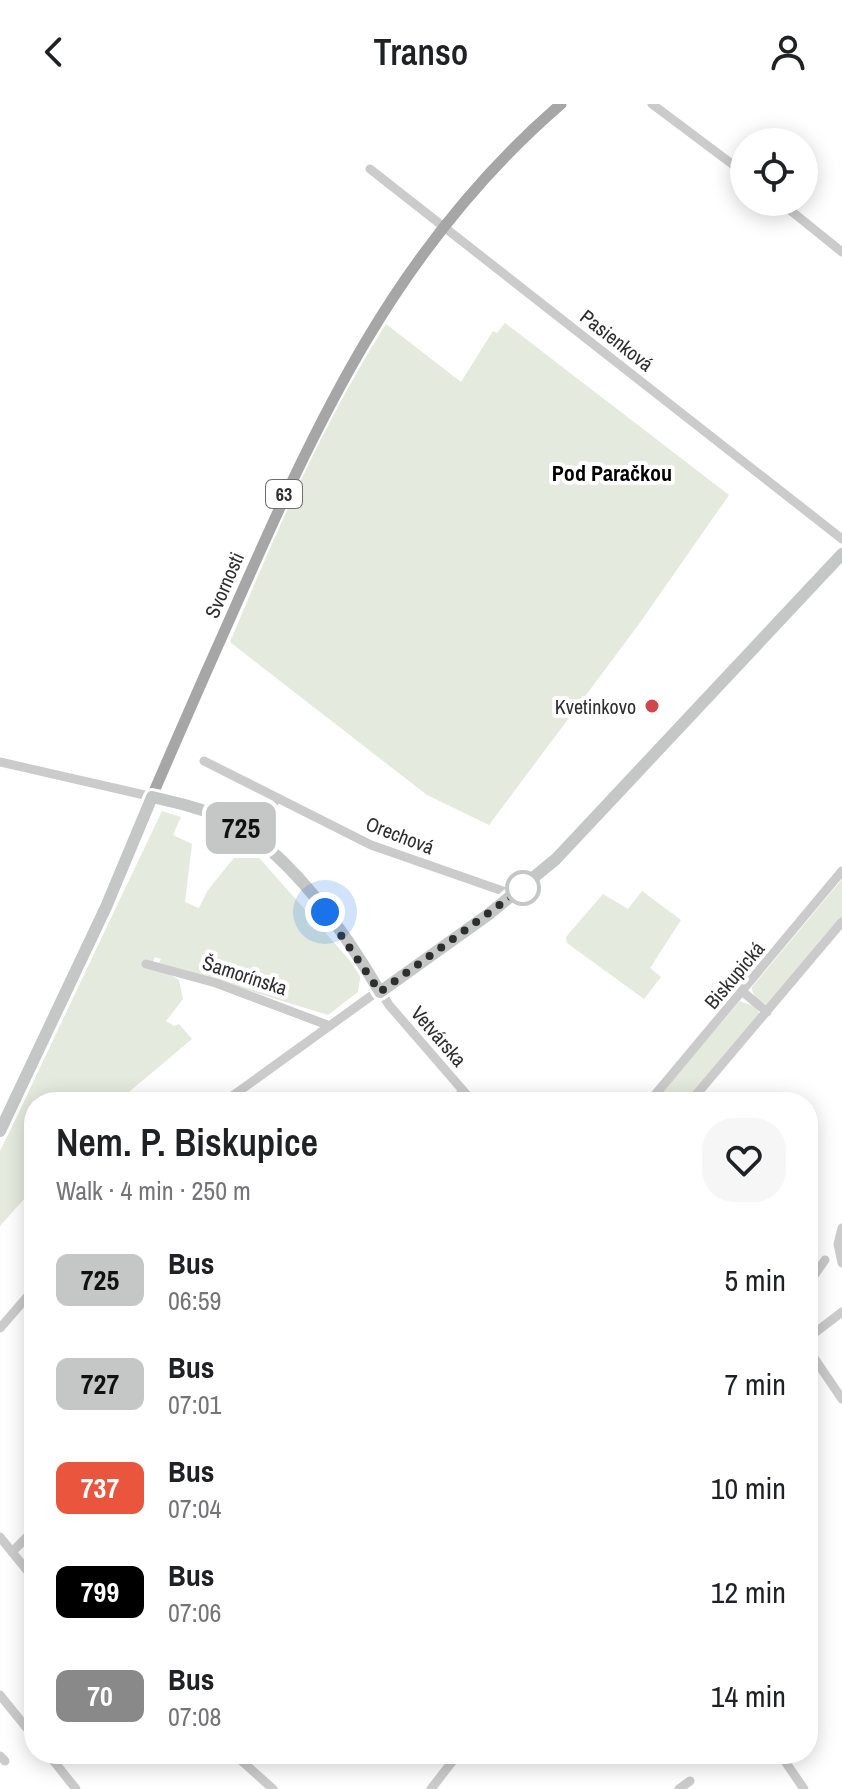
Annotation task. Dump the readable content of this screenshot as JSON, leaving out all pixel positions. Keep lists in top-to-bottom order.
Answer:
{
  "streets": {
    "main road": ["63", "Svornosti"],
    "street": [
      "Pasienková",
      "Orechová",
      "Šamorínska",
      "Biskupická",
      "Vetvárska"
    ]
  },
  "crossings": [
    ["Pasienková", "Svornosti"]
  ],
  "districts": ["Pod Paračkou"],
  "places": ["Kvetinkovo"],
  "lines": ["bus line 725"],
  "page": {
    "header": "Transo",
    "on_map": "725",
    "heading": ["Nem. P. Biskupice", "Walk · 4 min · 250 m"],
    "list": [
      {
        "mark": "725",
        "name": "Bus",
        "note": "06:59",
        "value": "5 min"
      },
      {
        "mark": "727",
        "name": "Bus",
        "note": "07:01",
        "value": "7 min"
      },
      {
        "mark": "737",
        "name": "Bus",
        "note": "07:04",
        "value": "10 min"
      },
      {
        "mark": "799",
        "name": "Bus",
        "note": "07:06",
        "value": "12 min"
      },
      {
        "mark": "70",
        "name": "Bus",
        "note": "07:08",
        "value": "14 min"
      }
    ]
  }
}
